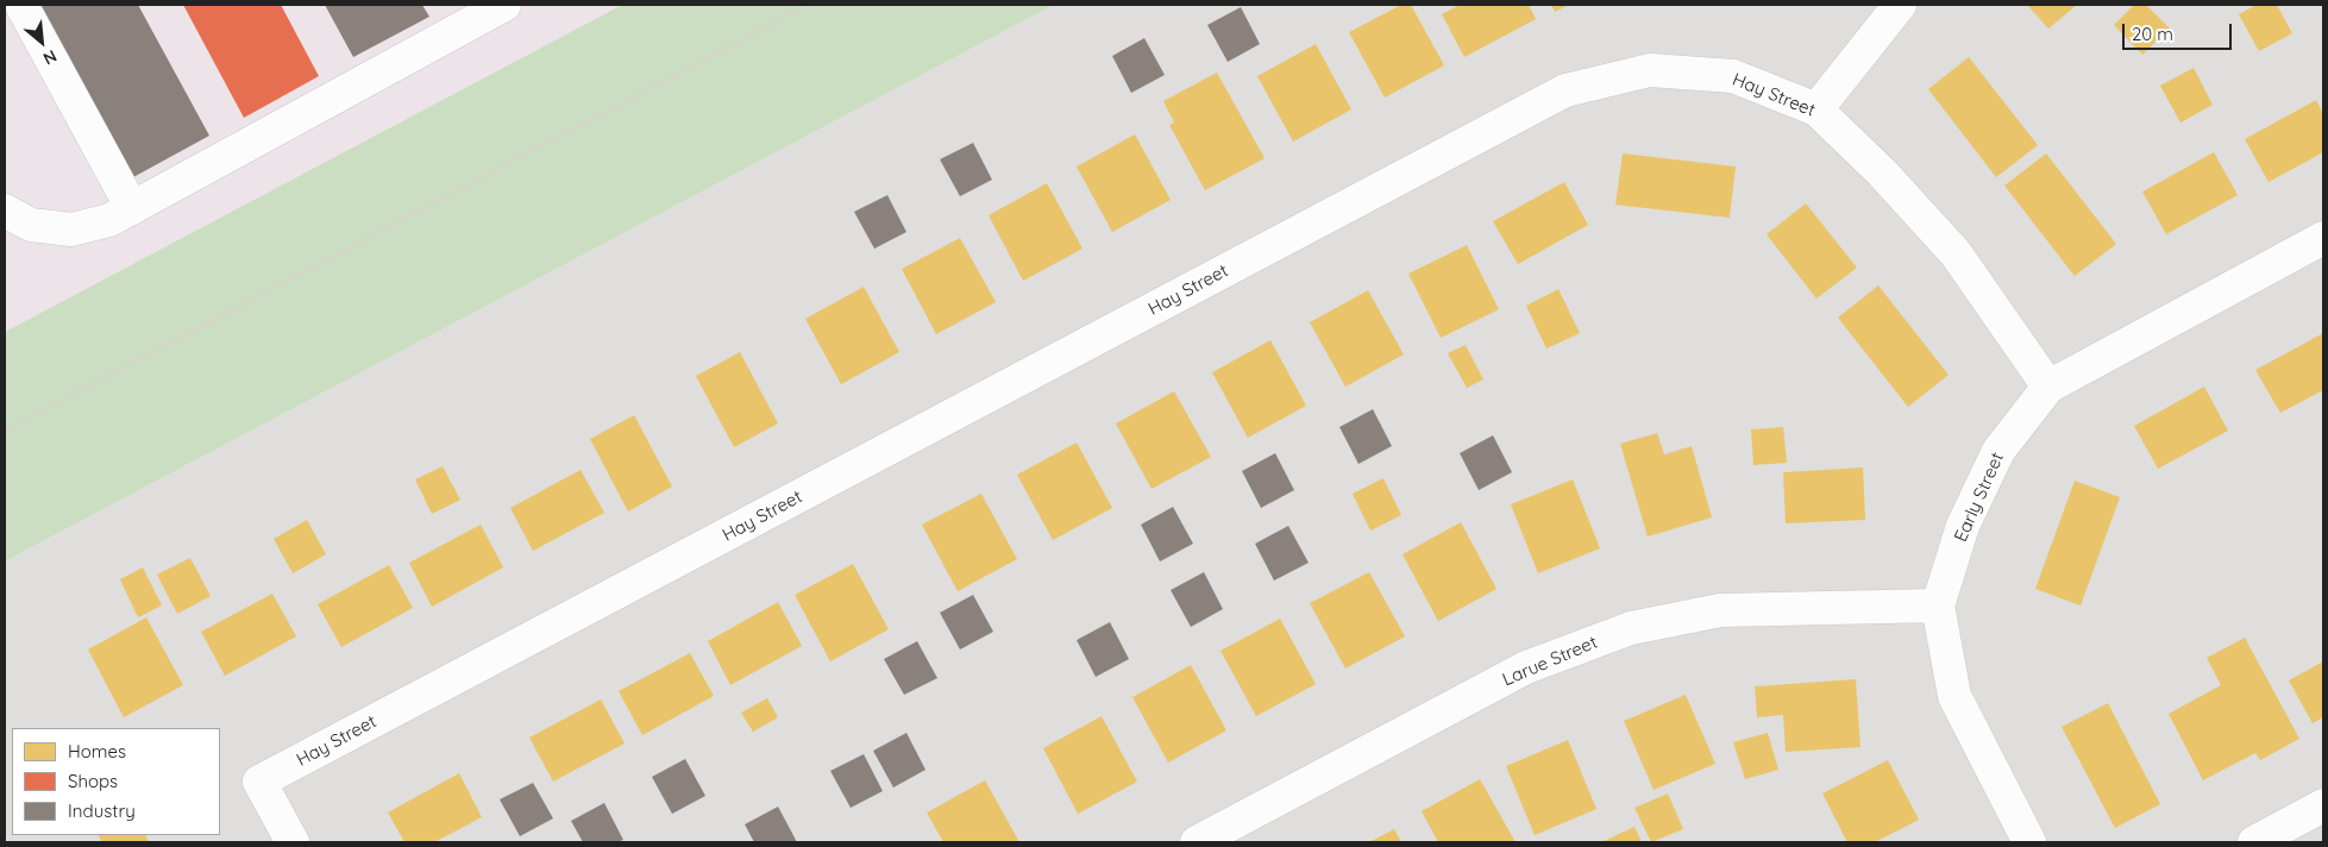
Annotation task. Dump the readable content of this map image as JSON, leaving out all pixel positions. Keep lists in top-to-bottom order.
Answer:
{
  "streets": {
    "street": ["Hay Street", "Early Street", "Larue Street"]
  },
  "crossings": [
    ["Hay Street", "Early Street"],
    ["Early Street", "Larue Street"]
  ],
  "legend": ["Homes", "Shops", "Industry"],
  "scale_bar": "20 m",
  "north": "bottom right"
}
